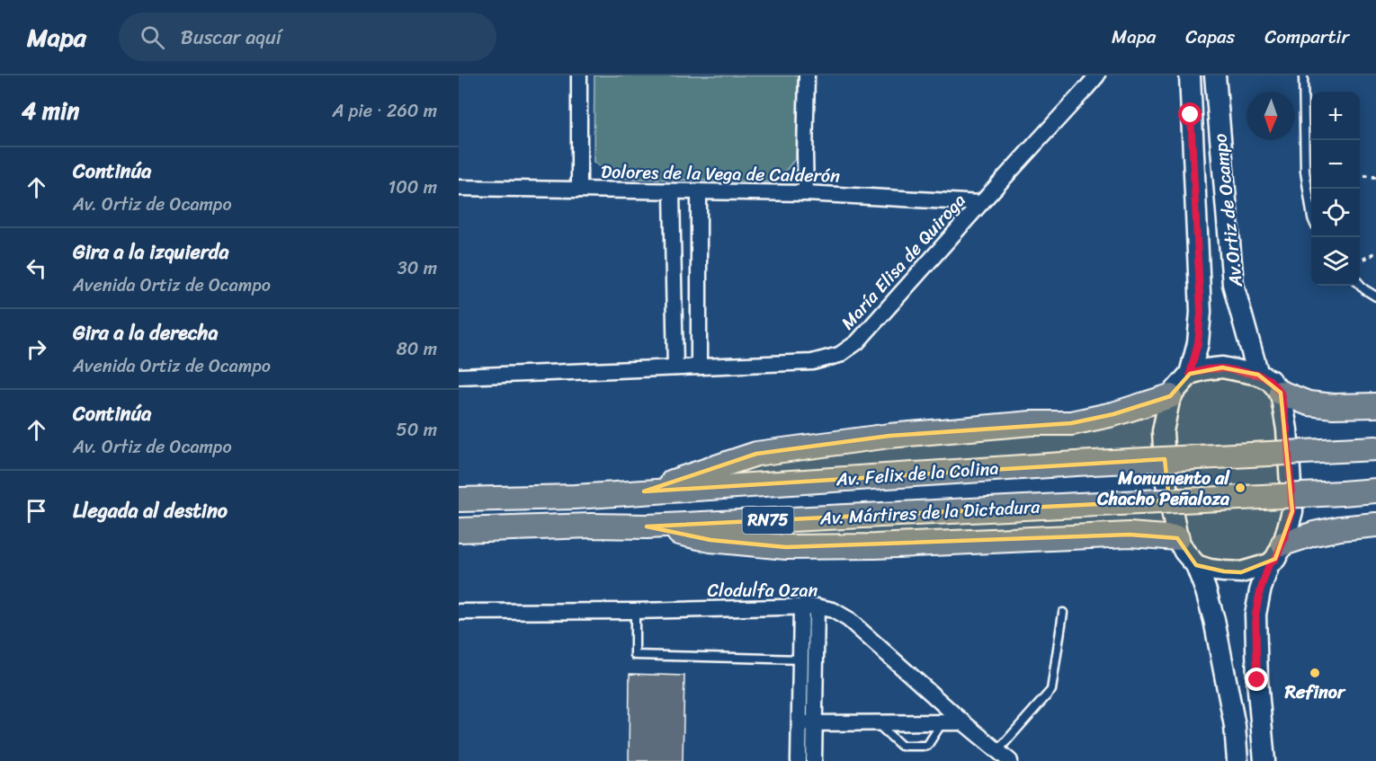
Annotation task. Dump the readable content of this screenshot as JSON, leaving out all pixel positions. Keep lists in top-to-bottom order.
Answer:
{
  "streets": {
    "main road": [
      "Av.Ortiz de Ocampo",
      "Av. Felix de la Colina",
      "Av. Mártires de la Dictadura",
      "RN75"
    ],
    "street": ["Dolores de la Vega de Calderón", "María Elisa de Quiroga", "Clodulfa Ozan"]
  },
  "crossings": [
    ["Dolores de la Vega de Calderón", "María Elisa de Quiroga"]
  ],
  "places": ["Monumento al Chacho Peñaloza", "Refinor"],
  "north": "bottom",
  "page": {
    "header": "Mapa",
    "search": "Buscar aquí",
    "nav": ["Mapa", "Capas", "Compartir"],
    "heading": ["4 min", "A pie · 260 m"],
    "map_buttons": ["+", "−"],
    "list": [
      ["Continúa", "Av. Ortiz de Ocampo", "100 m"],
      ["Gira a la izquierda", "Avenida Ortiz de Ocampo", "30 m"],
      ["Gira a la derecha", "Avenida Ortiz de Ocampo", "80 m"],
      ["Continúa", "Av. Ortiz de Ocampo", "50 m"],
      "Llegada al destino"
    ]
  }
}
